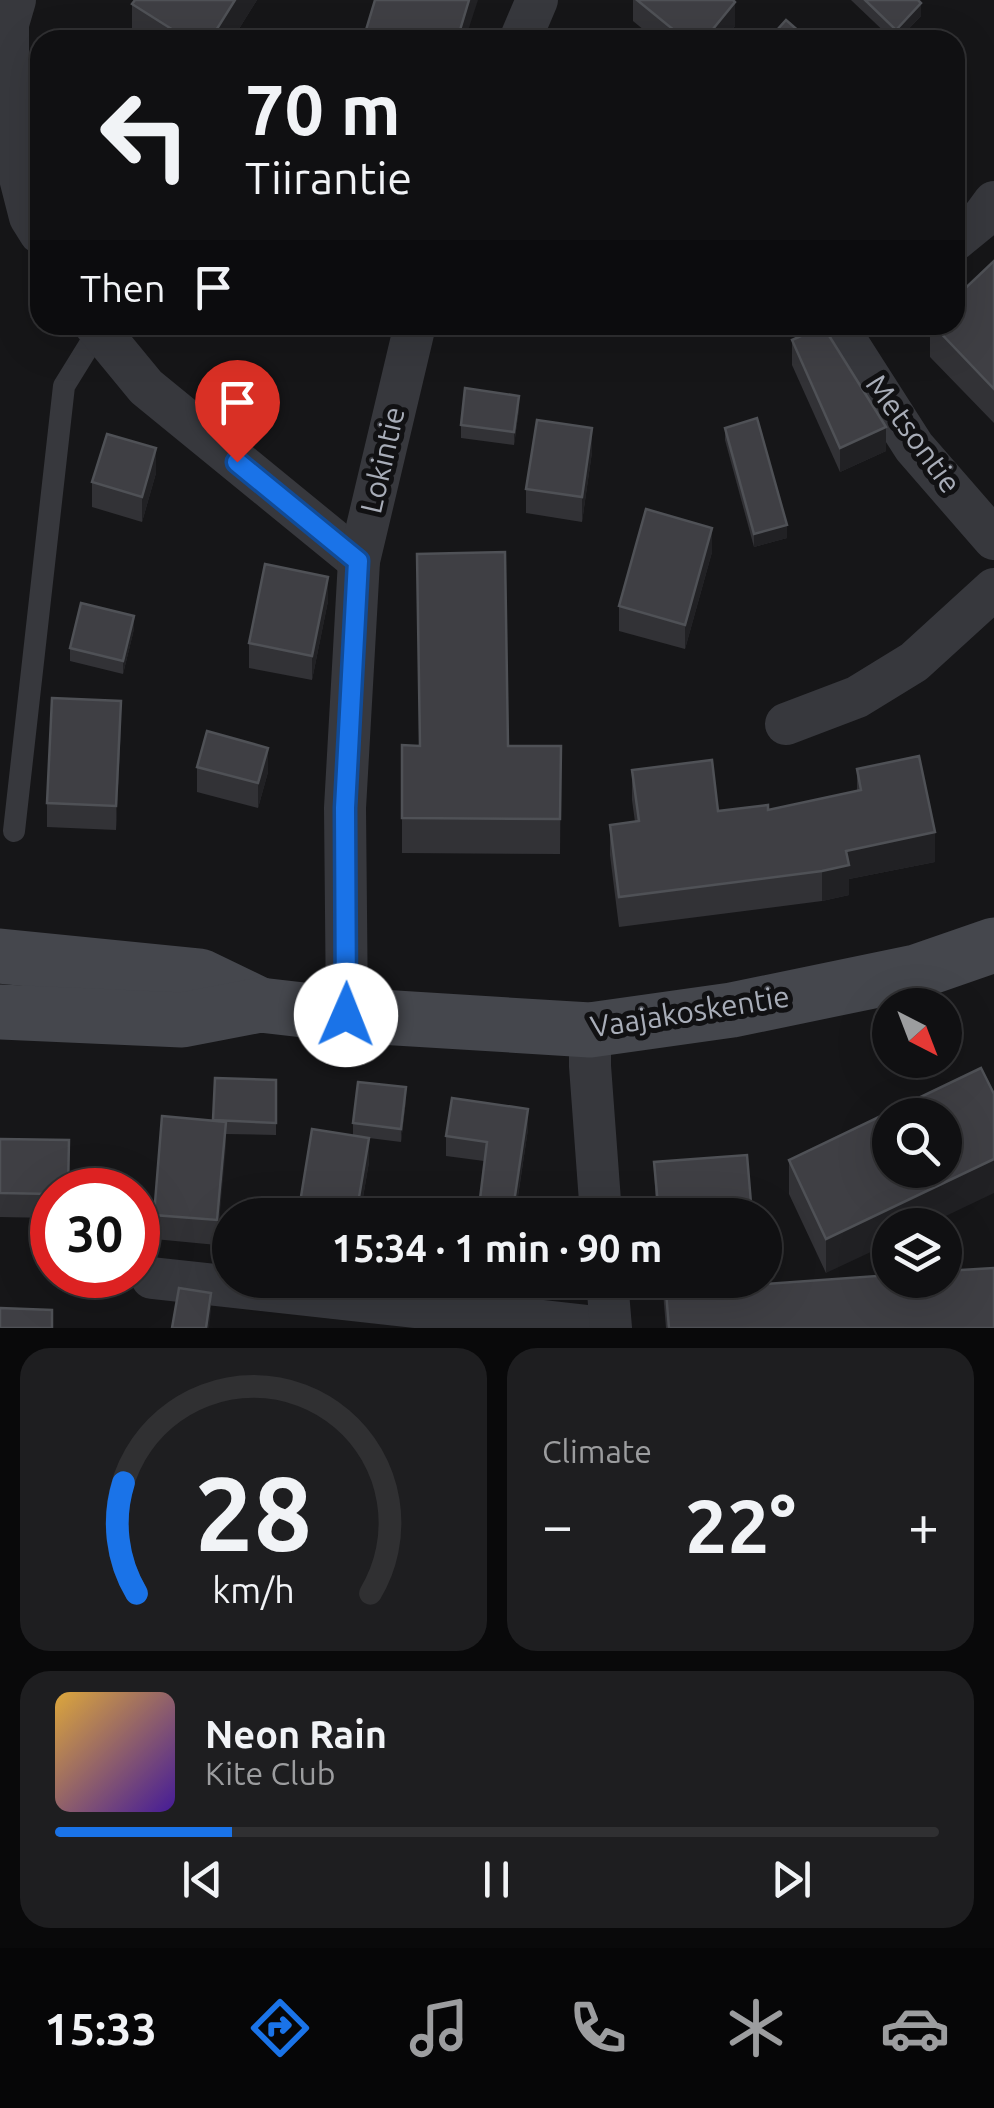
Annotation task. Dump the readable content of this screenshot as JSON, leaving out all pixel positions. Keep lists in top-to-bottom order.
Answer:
{
  "streets": {
    "main road": ["Vaajakoskentie"],
    "street": ["Metsontie", "Lokintie"]
  },
  "crossings": [
    ["Lokintie", "Vaajakoskentie"]
  ],
  "north": "bottom right",
  "page": {
    "turn": ["70 m", "Tiirantie"],
    "then": "Then",
    "limit": "30",
    "trip": "15:34 · 1 min · 90 m",
    "tile": "Climate",
    "heat": ["−", "22°", "+"],
    "song": ["Neon Rain", "Kite Club"],
    "tabs": "15:33",
    "gauge": ["28", "km/h"]
  }
}
